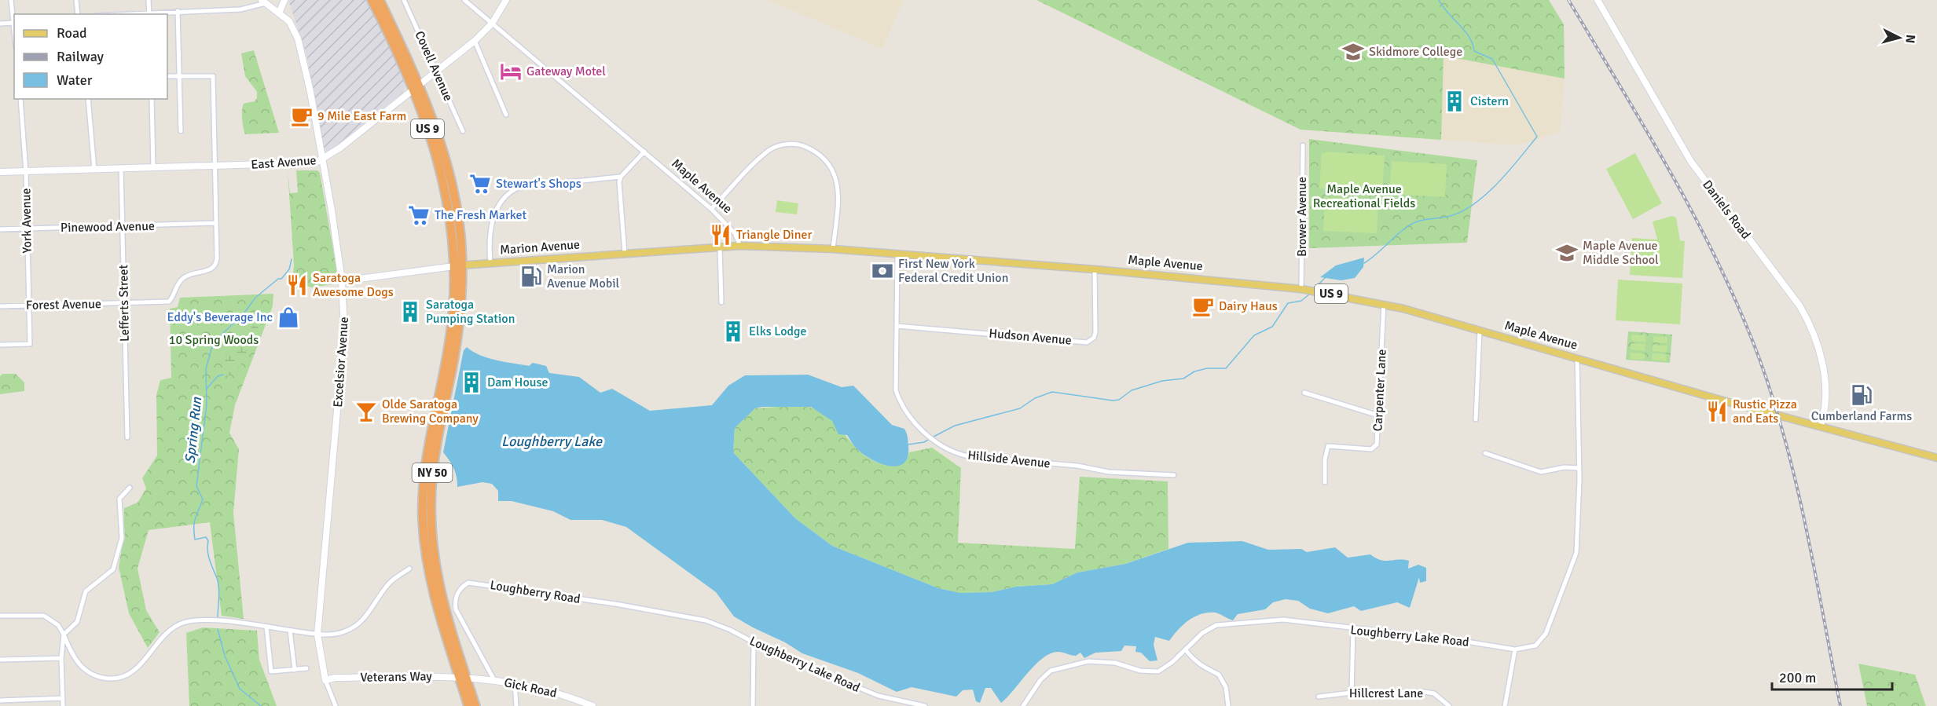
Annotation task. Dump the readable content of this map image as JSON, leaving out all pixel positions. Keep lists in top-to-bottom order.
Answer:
{
  "streets": {
    "highway": ["US 9", "NY 50"],
    "main road": ["Maple Avenue", "Marion Avenue"],
    "street": [
      "Covell Avenue",
      "East Avenue",
      "Daniels Road",
      "Brower Avenue",
      "York Avenue",
      "Pinewood Avenue",
      "Lefferts Street",
      "Forest Avenue",
      "Hudson Avenue",
      "Excelsior Avenue",
      "Carpenter Lane",
      "Hillside Avenue",
      "Loughberry Road",
      "Loughberry Lake Road",
      "Veterans Way",
      "Gick Road",
      "Hillcrest Lane"
    ]
  },
  "crossings": [
    ["Covell Avenue", "East Avenue"],
    ["US 9", "East Avenue"],
    ["US 9", "Marion Avenue"],
    ["US 9", "NY 50"],
    ["East Avenue", "Maple Avenue"],
    ["East Avenue", "York Avenue"],
    ["East Avenue", "Lefferts Street"],
    ["East Avenue", "Excelsior Avenue"],
    ["Maple Avenue", "Daniels Road"],
    ["Maple Avenue", "Brower Avenue"],
    ["Maple Avenue", "Marion Avenue"],
    ["Maple Avenue", "Hudson Avenue"],
    ["Maple Avenue", "Carpenter Lane"],
    ["Maple Avenue", "Hillside Avenue"],
    ["Maple Avenue", "Loughberry Lake Road"],
    ["York Avenue", "Pinewood Avenue"],
    ["York Avenue", "Forest Avenue"],
    ["Pinewood Avenue", "Lefferts Street"],
    ["Pinewood Avenue", "Forest Avenue"],
    ["Marion Avenue", "Excelsior Avenue"],
    ["Marion Avenue", "NY 50"],
    ["Lefferts Street", "Forest Avenue"],
    ["Hudson Avenue", "Hillside Avenue"],
    ["Excelsior Avenue", "Veterans Way"],
    ["NY 50", "Veterans Way"],
    ["NY 50", "Gick Road"],
    ["Loughberry Road", "Loughberry Lake Road"],
    ["Loughberry Road", "Gick Road"],
    ["Veterans Way", "Gick Road"]
  ],
  "water": ["Spring Run", "Loughberry Lake"],
  "parks": ["Maple Avenue Recreational Fields", "10 Spring Woods"],
  "places": {
    "school or university": ["Skidmore College", "Maple Avenue Middle School"],
    "hotel": ["Gateway Motel"],
    "building": [
      "Cistern",
      "Saratoga Pumping Station",
      "Elks Lodge",
      "Dam House"
    ],
    "cafe": ["9 Mile East Farm", "Dairy Haus"],
    "supermarket": ["Stewart's Shops", "The Fresh Market"],
    "restaurant": ["Triangle Diner", "Saratoga Awesome Dogs", "Rustic Pizza and Eats"],
    "bank": ["First New York Federal Credit Union"],
    "fuel station": ["Marion Avenue Mobil", "Cumberland Farms"],
    "shop": ["Eddy's Beverage Inc"],
    "bar": ["Olde Saratoga Brewing Company"]
  },
  "legend": ["Road", "Railway", "Water"],
  "scale_bar": "200 m",
  "north": "right"
}
